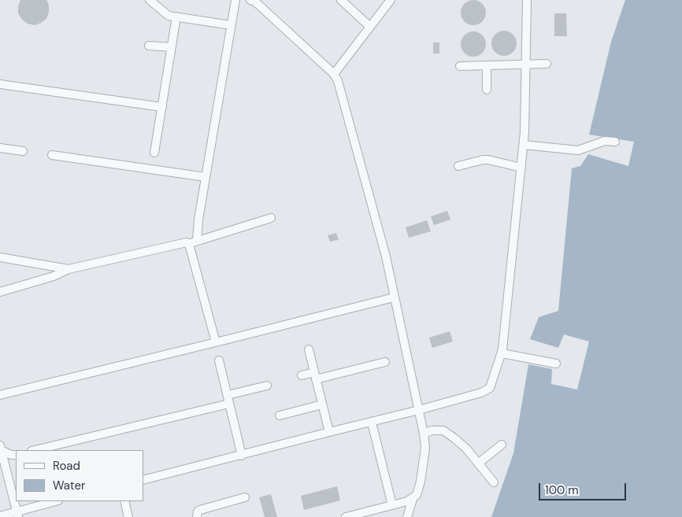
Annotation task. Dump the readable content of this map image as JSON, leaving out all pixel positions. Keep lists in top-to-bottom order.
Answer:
{
  "legend": ["Road", "Water"],
  "scale_bar": "100 m"
}
